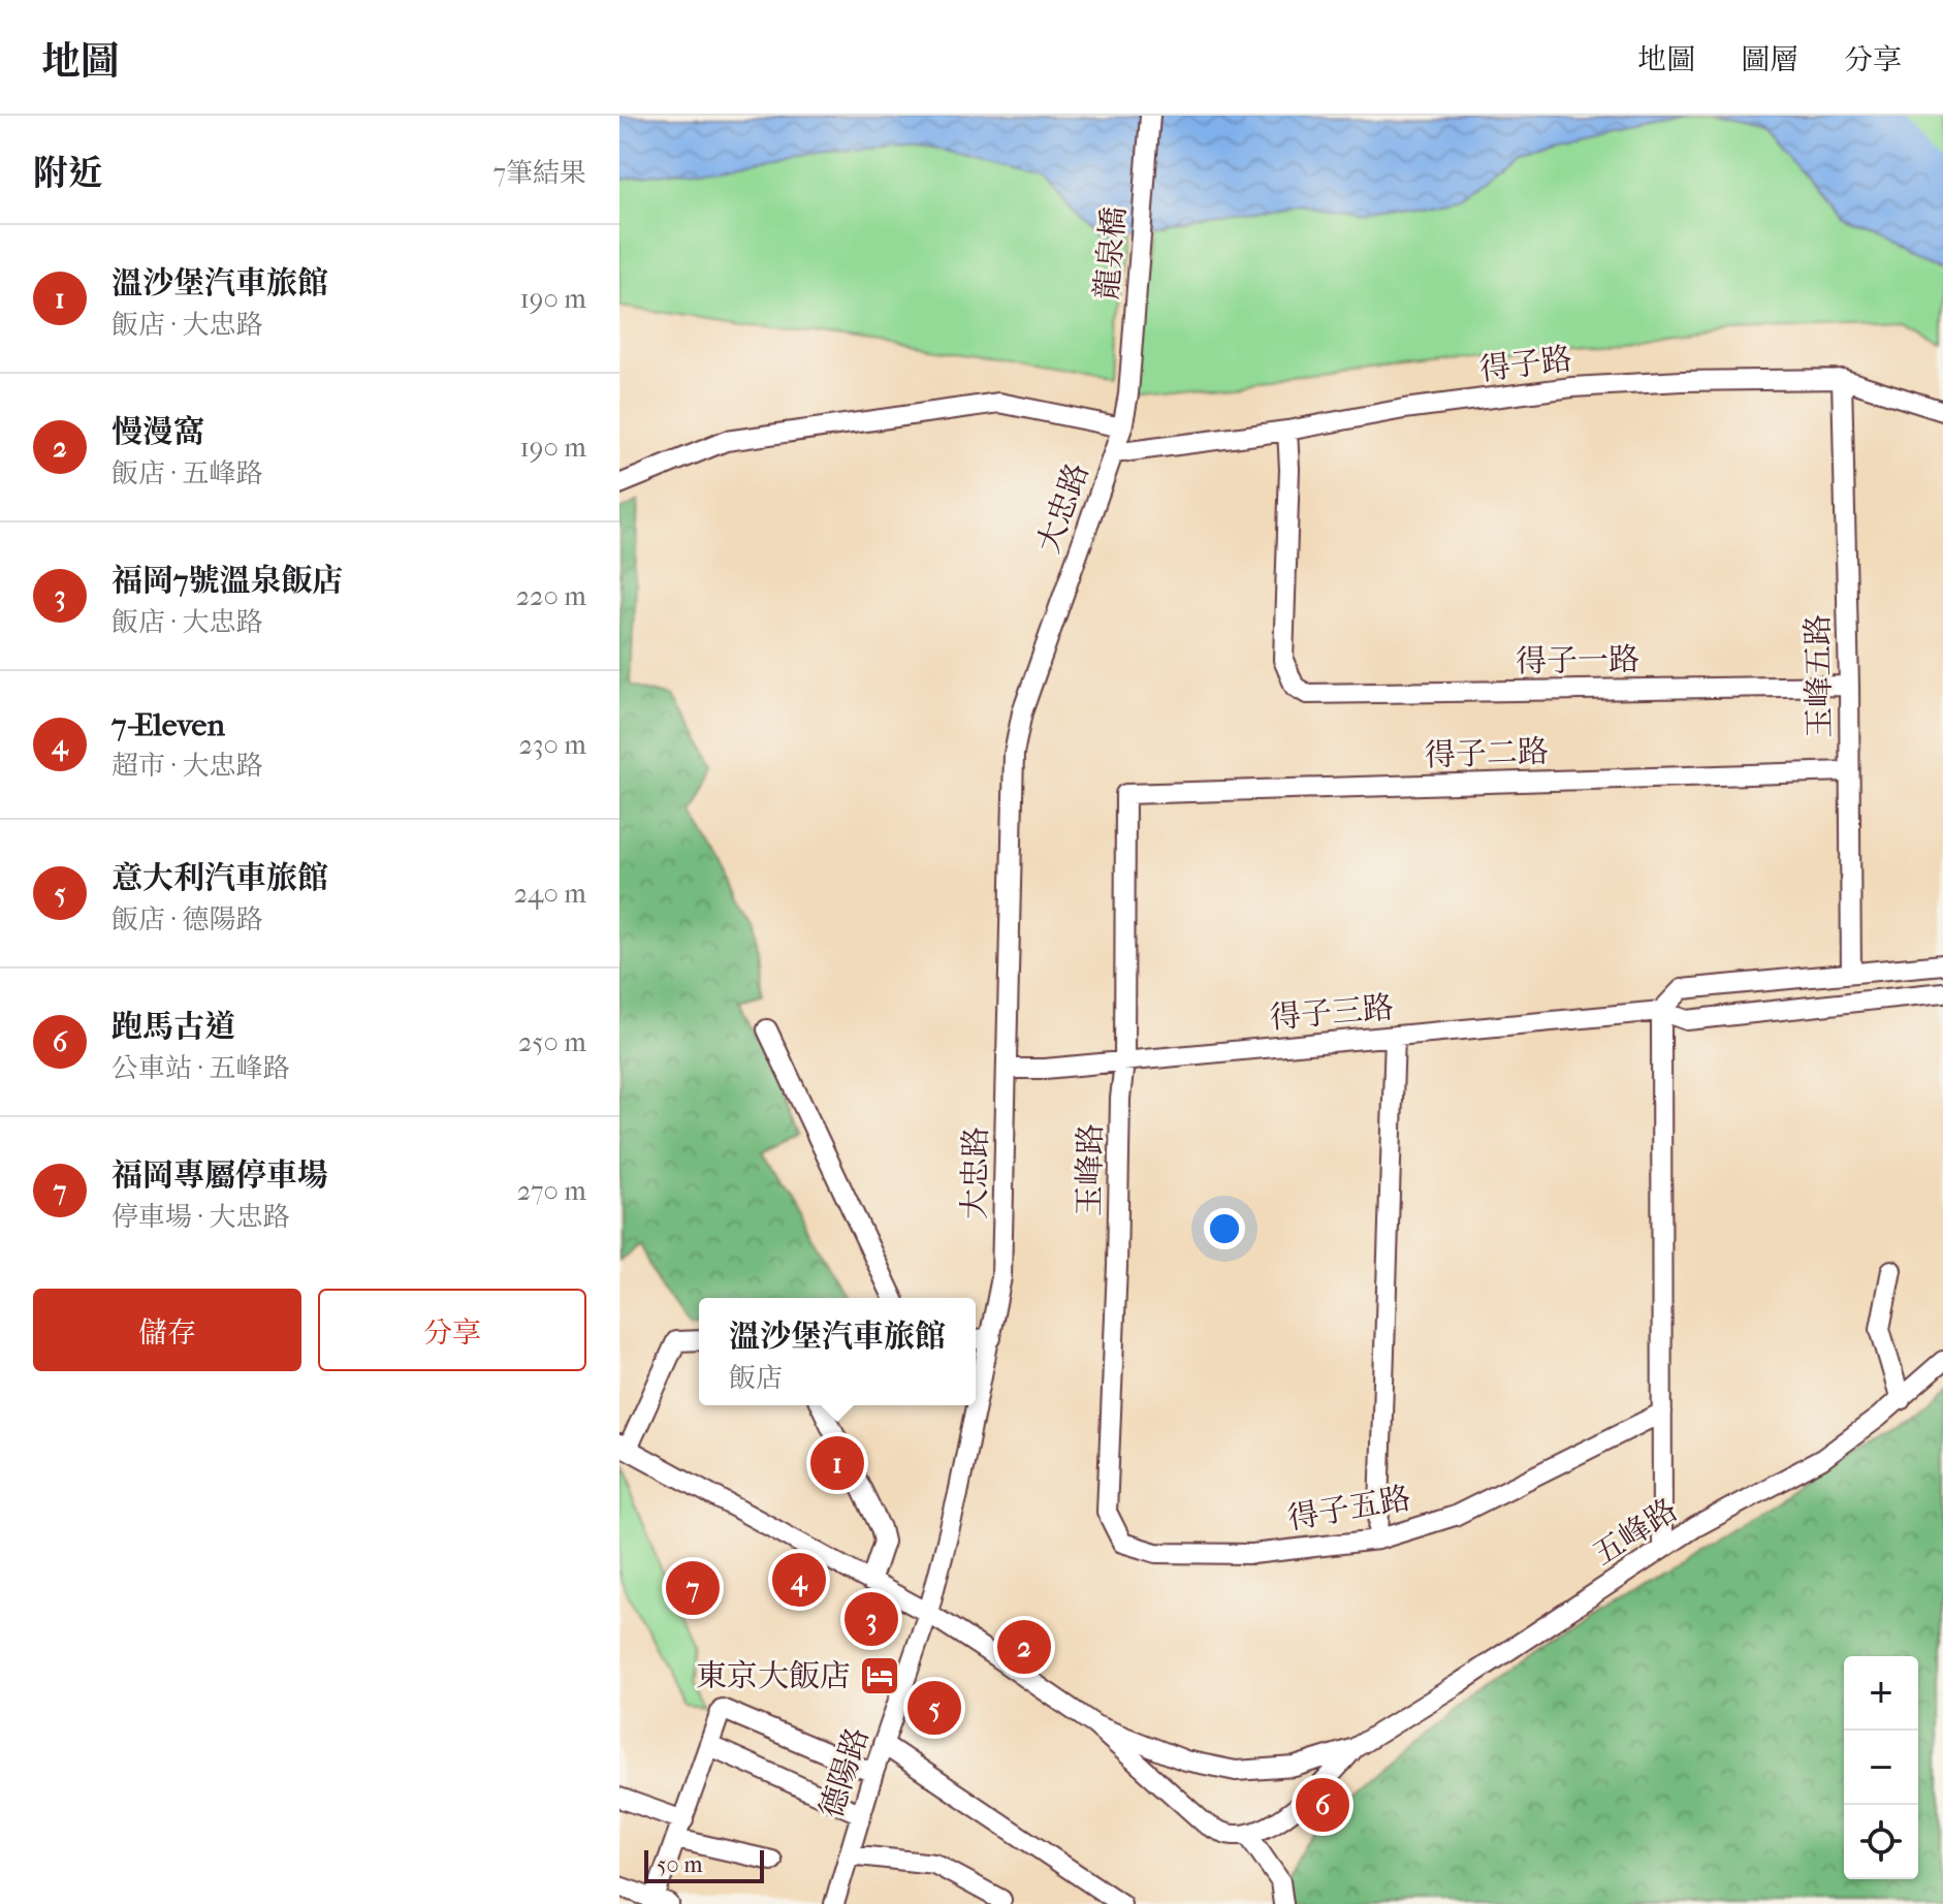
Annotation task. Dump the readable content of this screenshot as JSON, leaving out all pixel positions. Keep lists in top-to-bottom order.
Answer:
{
  "streets": {
    "street": [
      "龍泉橋",
      "得子路",
      "大忠路",
      "得子一路",
      "玉峰五路",
      "得子二路",
      "得子三路",
      "玉峰路",
      "得子五路",
      "五峰路",
      "德陽路"
    ]
  },
  "crossings": [
    ["龍泉橋", "大忠路"],
    ["得子路", "大忠路"],
    ["得子路", "得子一路"],
    ["得子路", "玉峰五路"],
    ["大忠路", "得子三路"],
    ["大忠路", "五峰路"],
    ["大忠路", "德陽路"],
    ["得子一路", "玉峰五路"],
    ["玉峰五路", "得子二路"],
    ["得子二路", "玉峰路"],
    ["得子三路", "玉峰路"],
    ["玉峰路", "得子五路"],
    ["五峰路", "德陽路"]
  ],
  "places": {
    "hotel": ["東京大飯店"]
  },
  "scale_bar": "50 m",
  "page": {
    "header": "地圖",
    "nav": ["地圖", "圖層", "分享"],
    "heading": ["附近", "7筆結果"],
    "list": [
      {
        "mark": "1",
        "name": "溫沙堡汽車旅館",
        "note": "飯店 · 大忠路",
        "value": "190 m"
      },
      {
        "mark": "2",
        "name": "慢漫窩",
        "note": "飯店 · 五峰路",
        "value": "190 m"
      },
      {
        "mark": "3",
        "name": "福岡7號溫泉飯店",
        "note": "飯店 · 大忠路",
        "value": "220 m"
      },
      {
        "mark": "4",
        "name": "7-Eleven",
        "note": "超市 · 大忠路",
        "value": "230 m"
      },
      {
        "mark": "5",
        "name": "意大利汽車旅館",
        "note": "飯店 · 德陽路",
        "value": "240 m"
      },
      {
        "mark": "6",
        "name": "跑馬古道",
        "note": "公車站 · 五峰路",
        "value": "250 m"
      },
      {
        "mark": "7",
        "name": "福岡專屬停車場",
        "note": "停車場 · 大忠路",
        "value": "270 m"
      }
    ],
    "buttons": ["儲存", "分享"],
    "popup": ["溫沙堡汽車旅館", "飯店"],
    "pins": [
      "1",
      "4",
      "7",
      "3",
      "2",
      "5",
      "6"
    ],
    "map_buttons": ["+", "−"],
    "scale": "50 m"
  }
}
